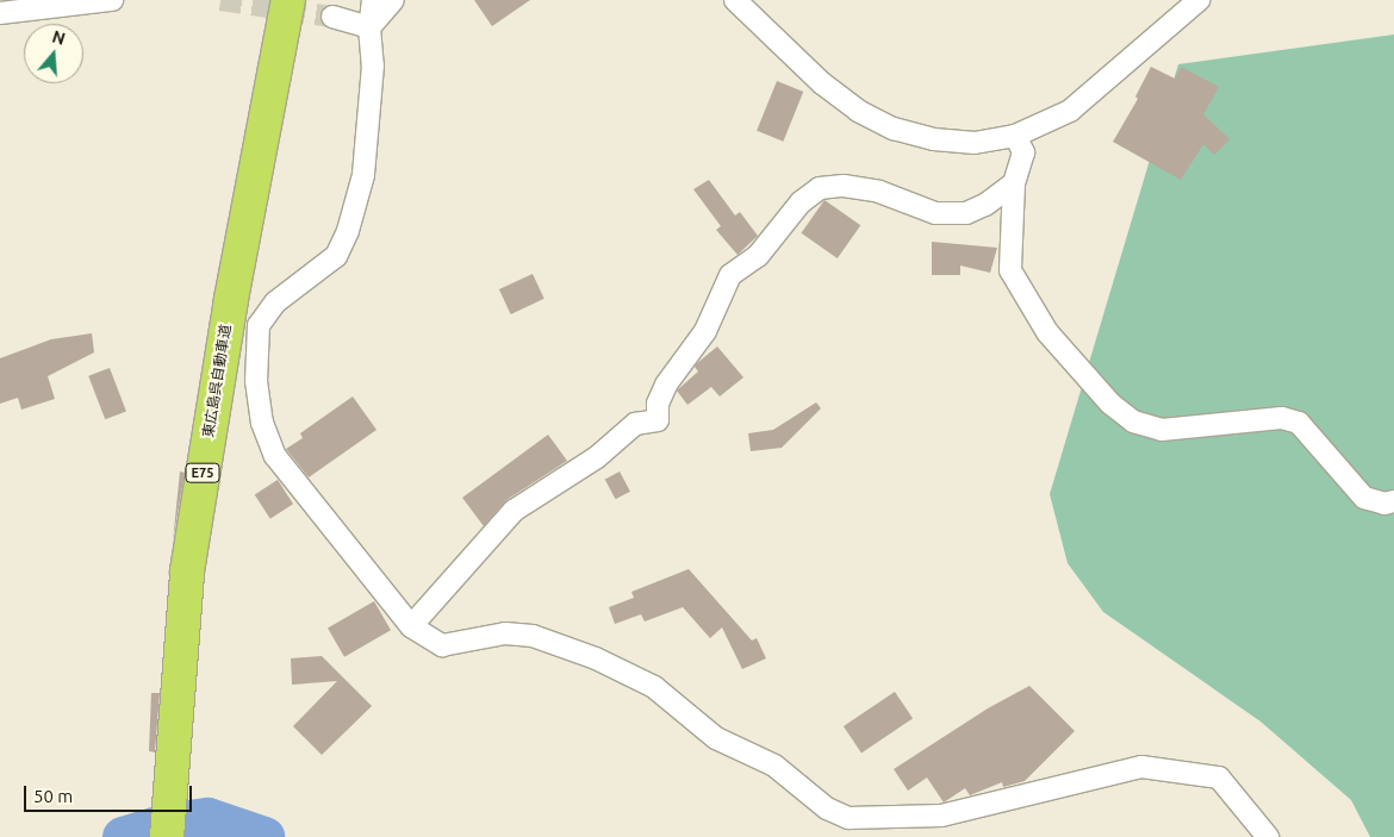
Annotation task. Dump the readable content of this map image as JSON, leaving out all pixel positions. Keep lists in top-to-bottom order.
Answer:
{
  "streets": {
    "highway": ["東広島呉自動車道", "E75"]
  },
  "scale_bar": "50 m",
  "north": "top"
}
